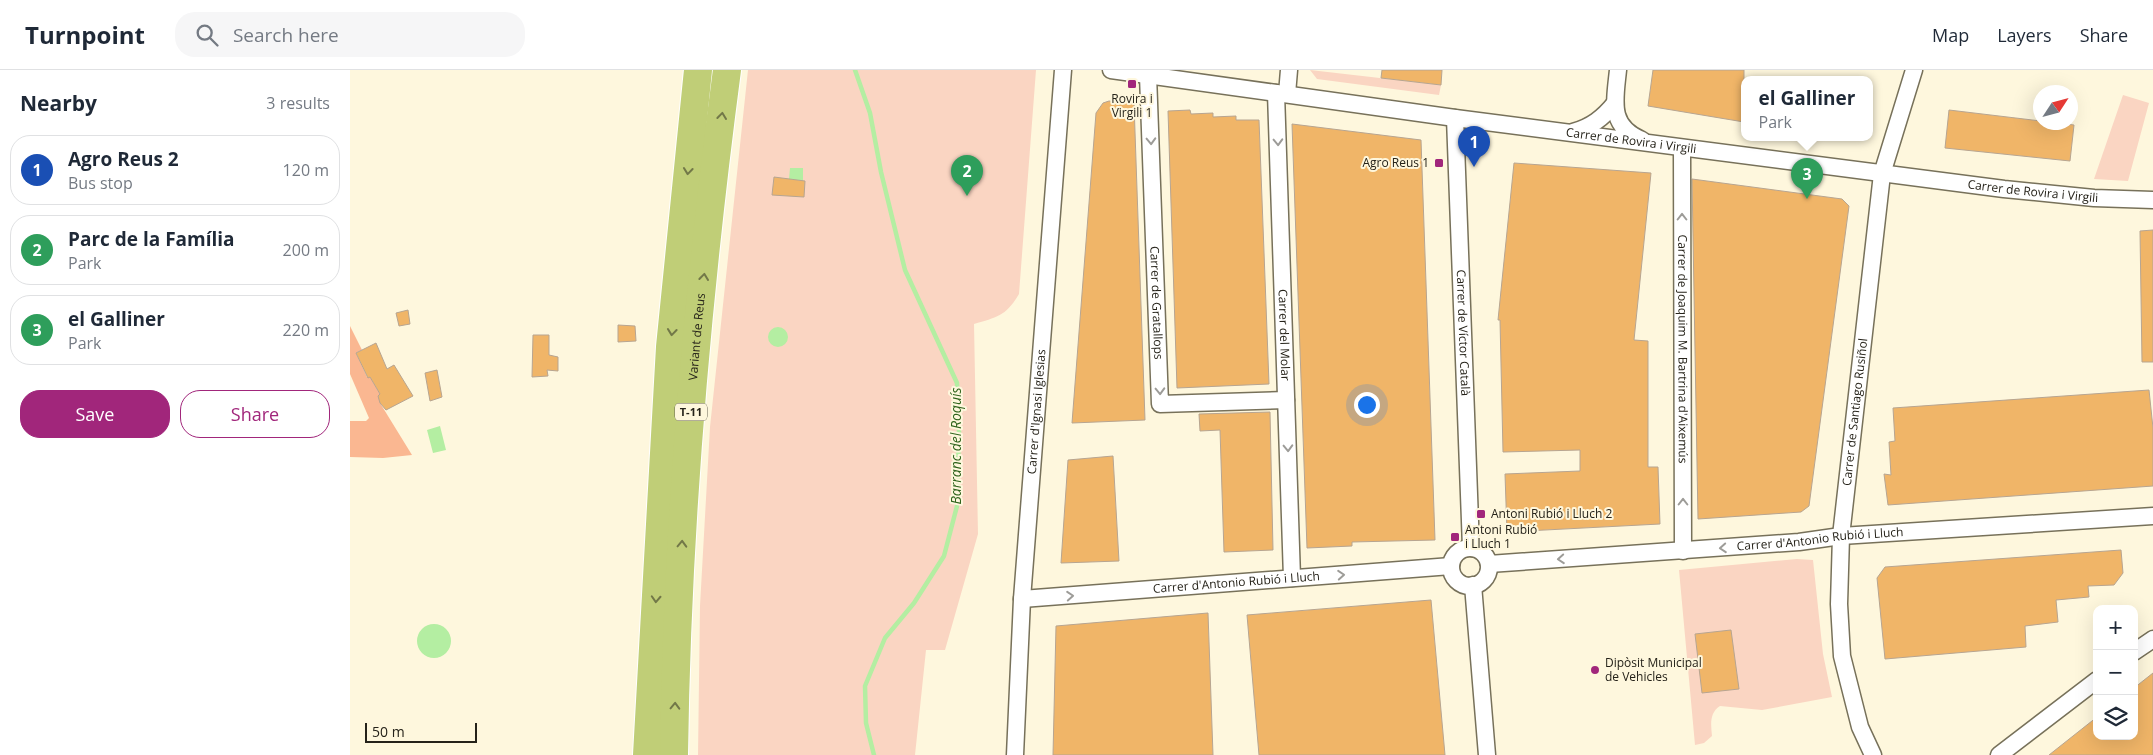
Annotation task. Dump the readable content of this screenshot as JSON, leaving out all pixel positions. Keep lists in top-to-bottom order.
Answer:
{
  "streets": {
    "highway": ["Variant de Reus", "T-11"],
    "street": [
      "Carrer de Rovira i Virgili",
      "Carrer de Gratallops",
      "Carrer de Víctor Català",
      "Carrer del Molar",
      "Carrer de Joaquim M. Bartrina d'Aixemús",
      "Carrer d'Ignasi Iglesias",
      "Carrer de Santiago Rusiñol",
      "Carrer d'Antonio Rubió i Lluch"
    ]
  },
  "crossings": [
    ["Carrer de Rovira i Virgili", "Carrer de Gratallops"],
    ["Carrer de Rovira i Virgili", "Carrer de Víctor Català"],
    ["Carrer de Rovira i Virgili", "Carrer del Molar"],
    ["Carrer de Rovira i Virgili", "Carrer de Joaquim M. Bartrina d'Aixemús"],
    ["Carrer de Rovira i Virgili", "Carrer de Santiago Rusiñol"],
    ["Carrer de Gratallops", "Carrer del Molar"],
    ["Carrer de Víctor Català", "Carrer d'Antonio Rubió i Lluch"],
    ["Carrer del Molar", "Carrer d'Antonio Rubió i Lluch"],
    ["Carrer de Joaquim M. Bartrina d'Aixemús", "Carrer d'Antonio Rubió i Lluch"],
    ["Carrer d'Ignasi Iglesias", "Carrer d'Antonio Rubió i Lluch"],
    ["Carrer de Santiago Rusiñol", "Carrer d'Antonio Rubió i Lluch"]
  ],
  "one_way": ["Carrer del Molar", "Carrer de Joaquim M. Bartrina d'Aixemús"],
  "water": ["Barranc del Roquís"],
  "places": {
    "transit": [
      "Rovira i Virgili 1",
      "Agro Reus 1",
      "Antoni Rubió i Lluch 2",
      "Antoni Rubió i Lluch 1"
    ],
    "other": ["Dipòsit Municipal de Vehicles"]
  },
  "scale_bar": "50 m",
  "north": "top right",
  "page": {
    "header": "Turnpoint",
    "search": "Search here",
    "nav": ["Map", "Layers", "Share"],
    "heading": ["Nearby", "3 results"],
    "popup": ["el Galliner", "Park"],
    "pins": ["1", "2", "3"],
    "list": [
      {
        "mark": "1",
        "name": "Agro Reus 2",
        "note": "Bus stop",
        "value": "120 m"
      },
      {
        "mark": "2",
        "name": "Parc de la Família",
        "note": "Park",
        "value": "200 m"
      },
      {
        "mark": "3",
        "name": "el Galliner",
        "note": "Park",
        "value": "220 m"
      }
    ],
    "buttons": ["Save", "Share"],
    "map_buttons": ["+", "−"],
    "scale": "50 m"
  }
}
